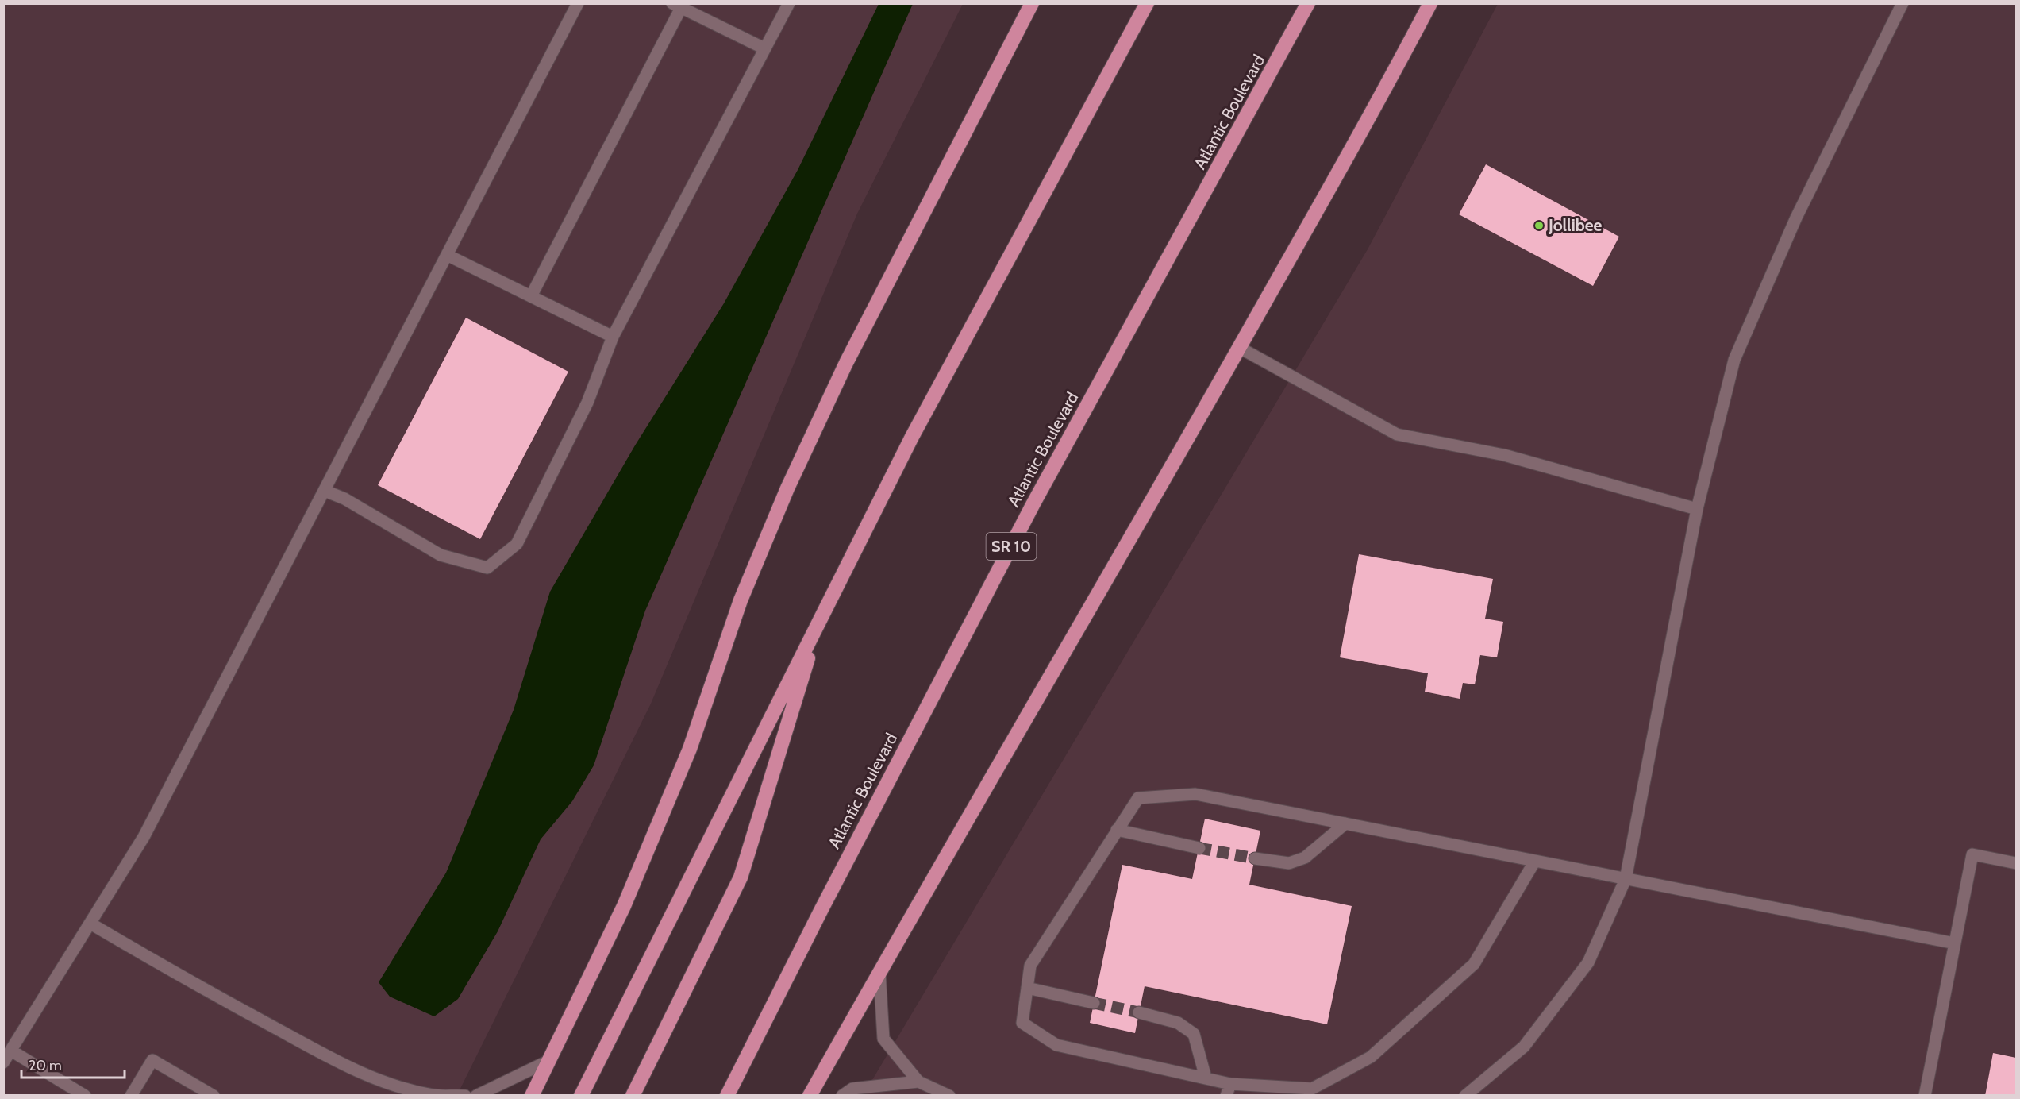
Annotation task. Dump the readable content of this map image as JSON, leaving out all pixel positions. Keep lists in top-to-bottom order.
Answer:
{
  "streets": {
    "highway": ["Atlantic Boulevard", "SR 10"]
  },
  "places": ["Jollibee"],
  "scale_bar": "20 m"
}
